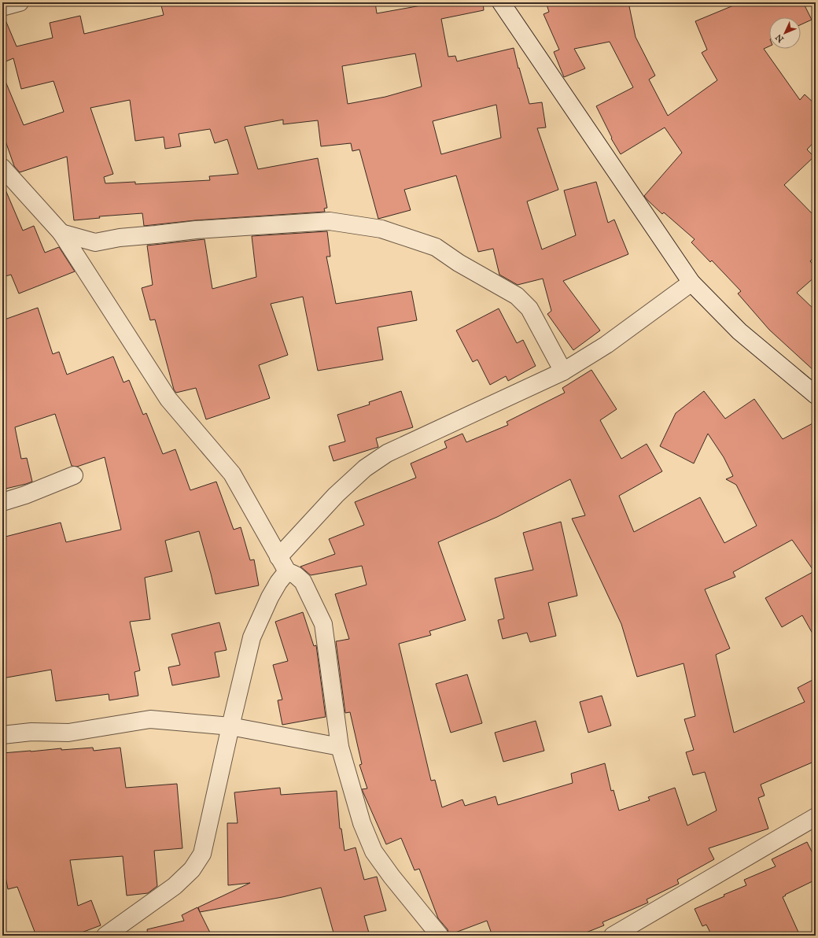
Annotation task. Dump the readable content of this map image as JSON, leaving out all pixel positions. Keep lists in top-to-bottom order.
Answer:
{
  "north": "bottom left"
}
